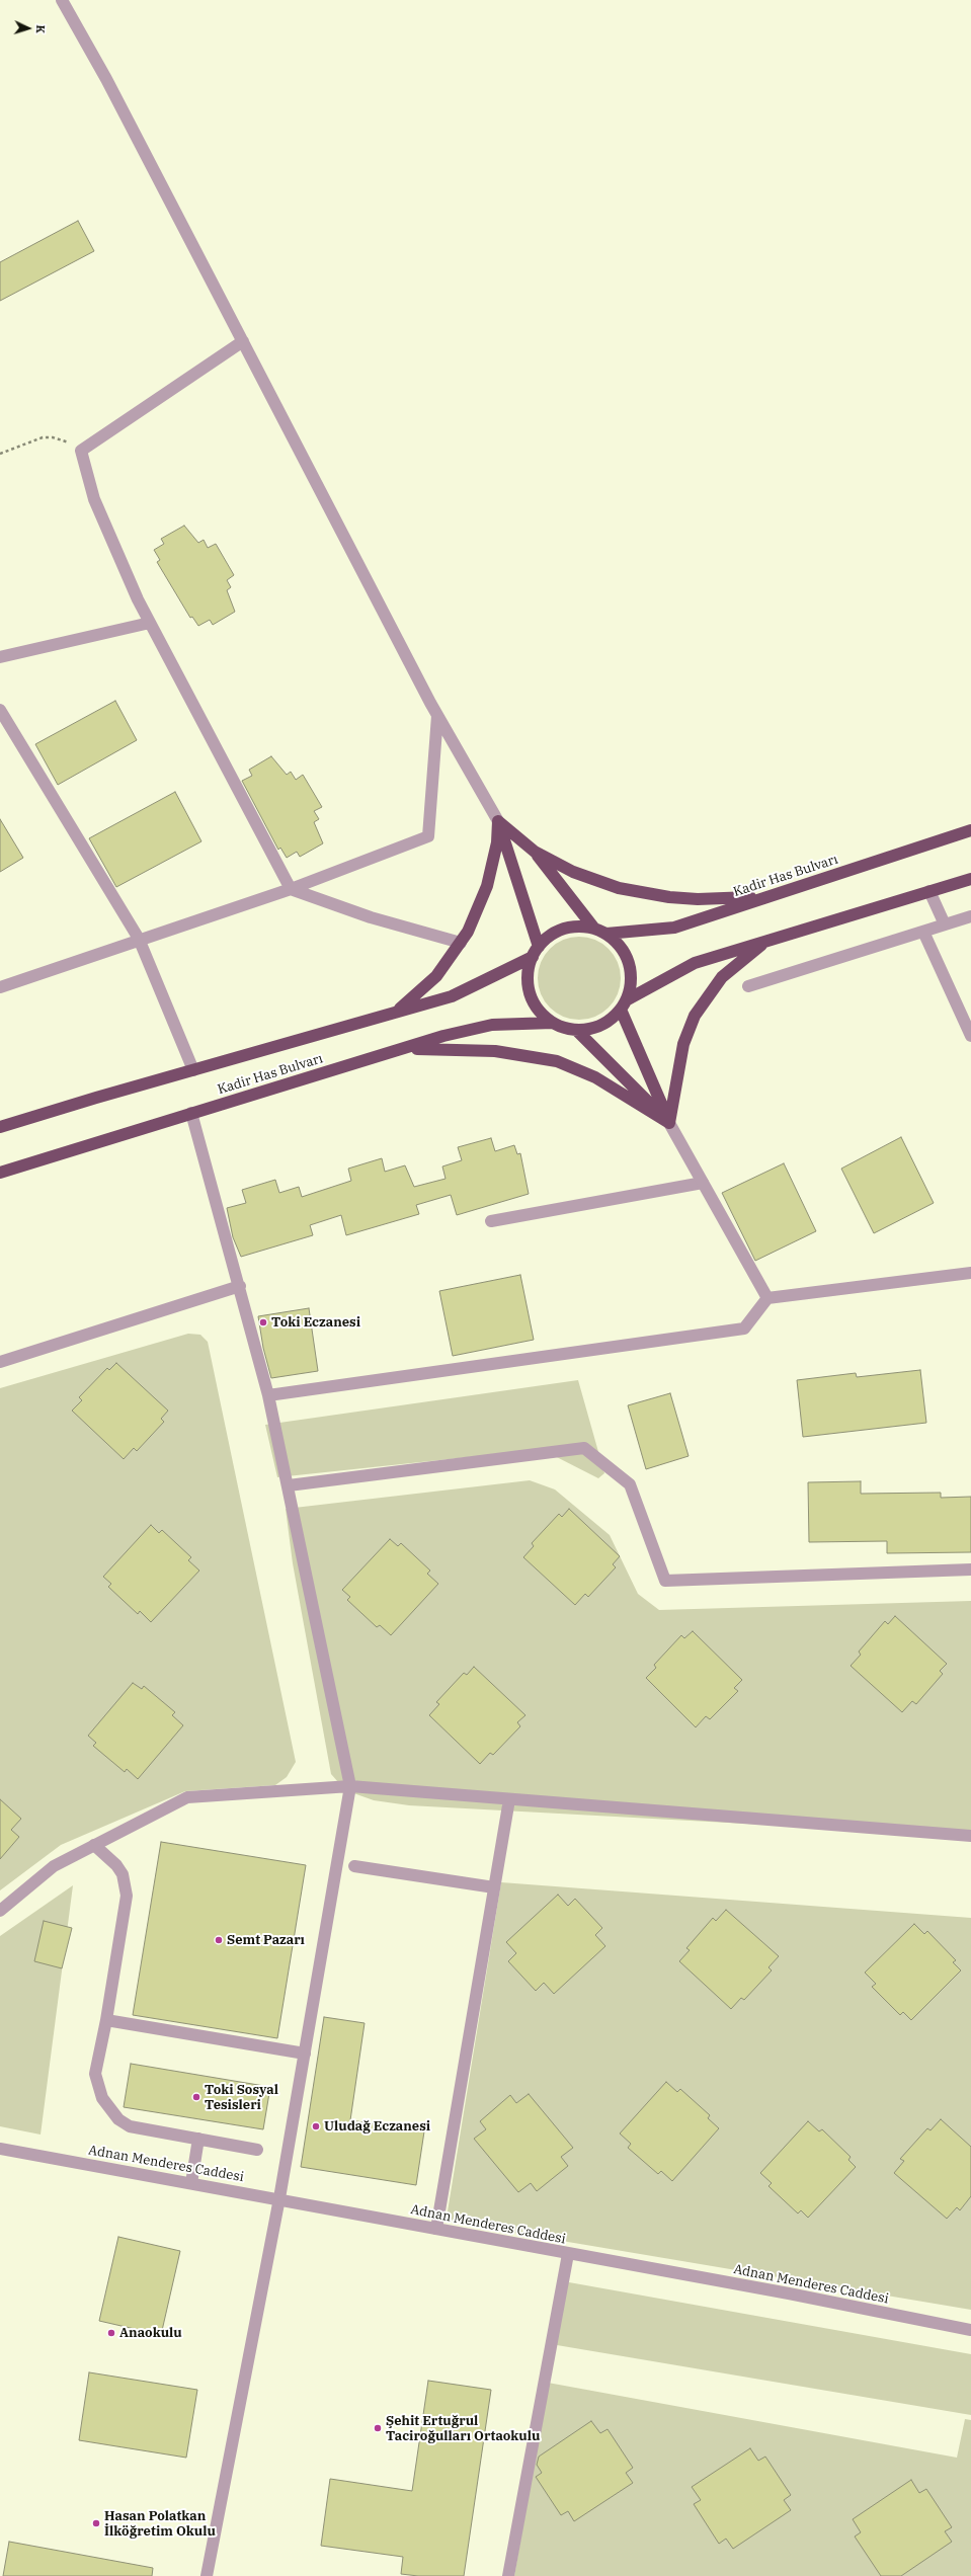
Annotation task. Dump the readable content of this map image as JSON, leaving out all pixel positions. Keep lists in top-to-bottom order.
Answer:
{
  "streets": {
    "highway": ["Kadir Has Bulvarı"],
    "street": ["Adnan Menderes Caddesi"]
  },
  "places": [
    "Toki Eczanesi",
    "Semt Pazarı",
    "Toki Sosyal Tesisleri",
    "Uludağ Eczanesi",
    "Anaokulu",
    "Şehit Ertuğrul Taciroğulları Ortaokulu",
    "Hasan Polatkan İlköğretim Okulu"
  ],
  "north": "right"
}
